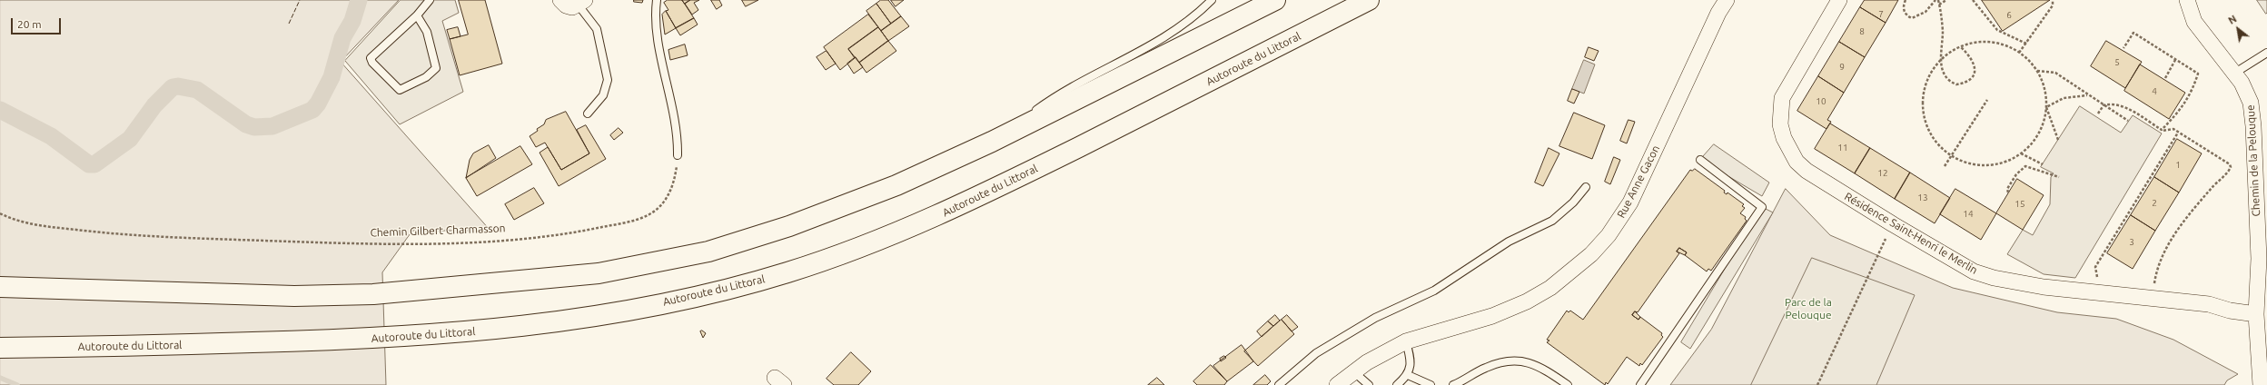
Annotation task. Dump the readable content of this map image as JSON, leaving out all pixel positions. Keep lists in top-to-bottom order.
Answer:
{
  "streets": {
    "highway": ["Autoroute du Littoral"],
    "street": ["Chemin de la Pelouque", "Rue Anne Gacon", "Résidence Saint-Henri le Merlin"],
    "path": ["Chemin Gilbert Charmasson"]
  },
  "crossings": [
    ["Chemin de la Pelouque", "Résidence Saint-Henri le Merlin"]
  ],
  "parks": ["Parc de la Pelouque"],
  "house_numbers": [
    "7",
    "6",
    "8",
    "5",
    "9",
    "4",
    "10",
    "11",
    "1",
    "12",
    "13",
    "2",
    "15",
    "14",
    "3"
  ],
  "scale_bar": "20 m",
  "north": "top left"
}
